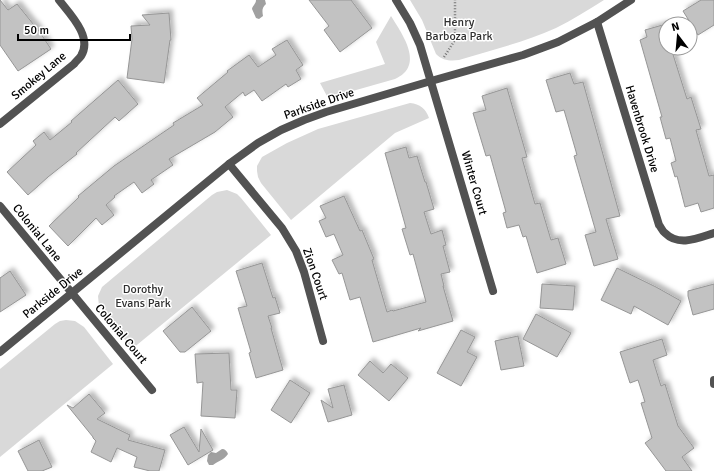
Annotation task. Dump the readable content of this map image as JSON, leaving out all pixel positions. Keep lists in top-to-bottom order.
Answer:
{
  "streets": {
    "street": [
      "Smokey Lane",
      "Parkside Drive",
      "Havenbrook Drive",
      "Winter Court",
      "Colonial Lane",
      "Zion Court",
      "Colonial Court"
    ]
  },
  "crossings": [
    ["Parkside Drive", "Havenbrook Drive"],
    ["Parkside Drive", "Winter Court"],
    ["Parkside Drive", "Colonial Lane"],
    ["Parkside Drive", "Zion Court"],
    ["Parkside Drive", "Colonial Court"],
    ["Colonial Lane", "Colonial Court"]
  ],
  "parks": ["Henry Barboza Park", "Dorothy Evans Park"],
  "scale_bar": "50 m",
  "north": "top"
}
